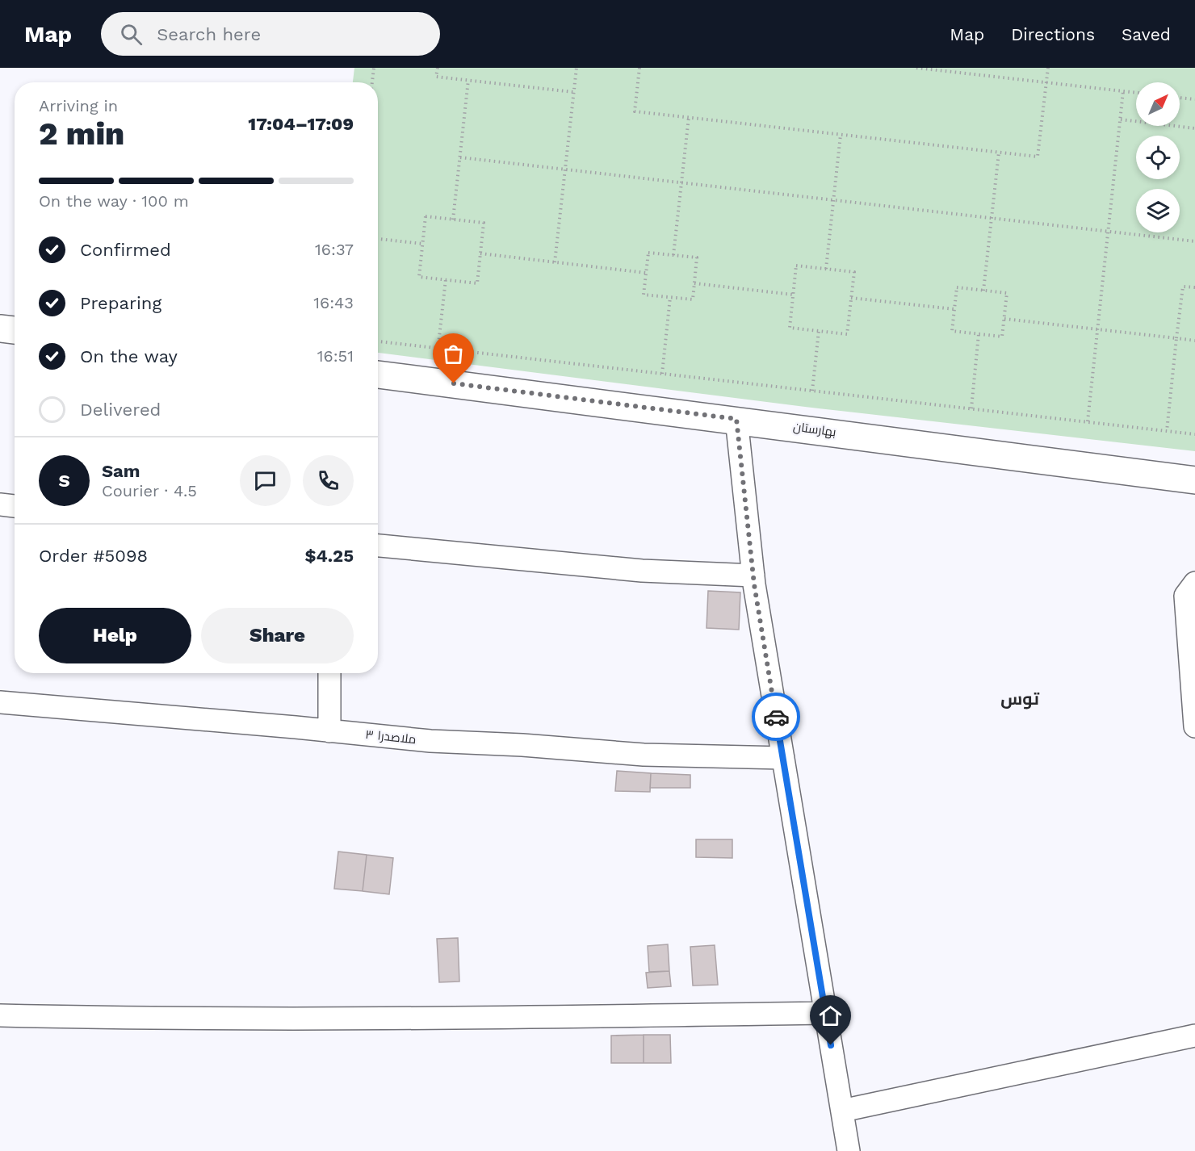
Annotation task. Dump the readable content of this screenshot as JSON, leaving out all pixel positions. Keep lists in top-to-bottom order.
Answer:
{
  "streets": {
    "street": ["بهارستان", "ملاصدرا ۳"]
  },
  "districts": ["توس"],
  "north": "top right",
  "page": {
    "header": "Map",
    "search": "Search here",
    "nav": ["Map", "Directions", "Saved"],
    "heading": ["2 min", "Arriving in", "17:04–17:09"],
    "panel": [
      "Sam",
      "Courier · 4.5",
      "Order #5098",
      "$4.25"
    ],
    "bar": "On the way · 100 m",
    "list": [
      ["Confirmed", "16:37"],
      ["Preparing", "16:43"],
      ["On the way", "16:51"],
      "Delivered"
    ],
    "round": "S",
    "buttons": ["Help", "Share"]
  }
}
